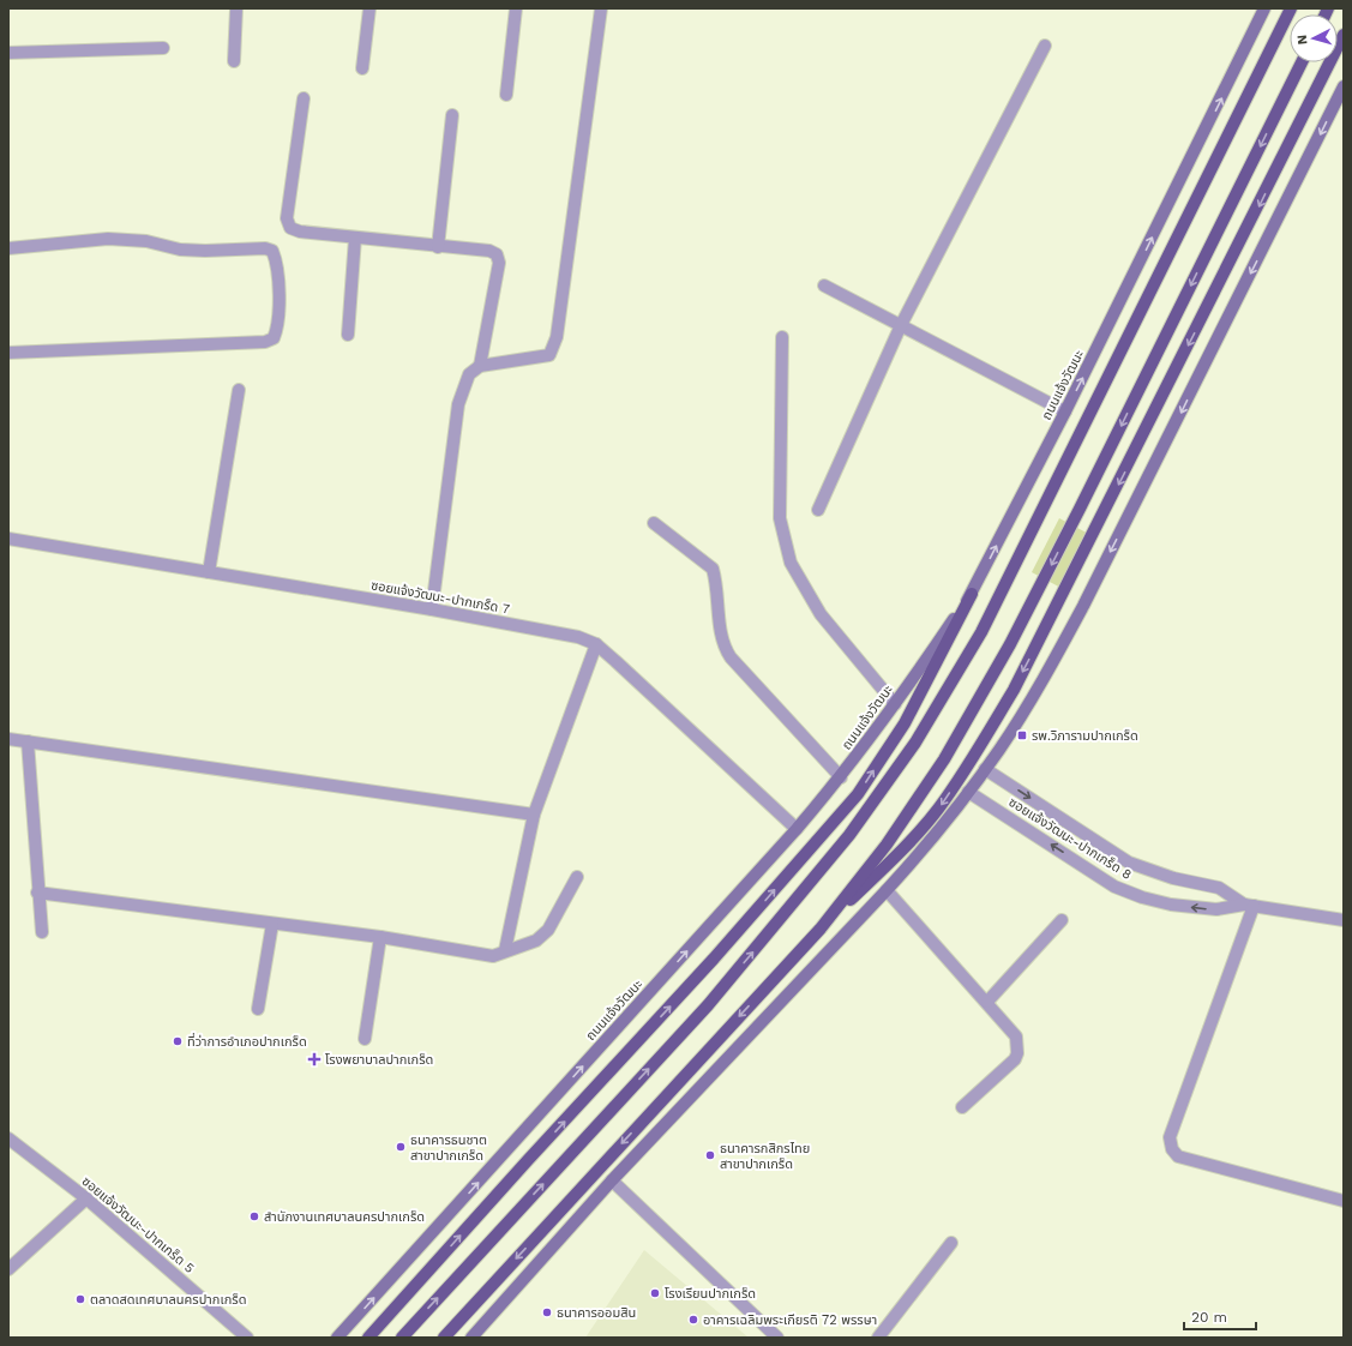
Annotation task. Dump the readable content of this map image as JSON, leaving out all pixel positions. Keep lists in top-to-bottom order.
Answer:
{
  "streets": {
    "main road": ["ถนนแจ้งวัฒนะ"],
    "street": ["ซอยแจ้งวัฒนะ-ปากเกร็ด 7", "ซอยแจ้งวัฒนะ-ปากเกร็ด 8", "ซอยแจ้งวัฒนะ-ปากเกร็ด 5"]
  },
  "crossings": [
    ["ถนนแจ้งวัฒนะ", "ซอยแจ้งวัฒนะ-ปากเกร็ด 7"]
  ],
  "places": {
    "transit": ["รพ.วิภารามปากเกร็ด"],
    "other": [
      "ที่ว่าการอำเภอปากเกร็ด",
      "ธนาคารธนชาต สาขาปากเกร็ด",
      "ธนาคารกสิกรไทย สาขาปากเกร็ด",
      "สำนักงานเทศบาลนครปากเกร็ด",
      "โรงเรียนปากเกร็ด",
      "ตลาดสดเทศบาลนครปากเกร็ด",
      "ธนาคารออมสิน",
      "อาคารเฉลิมพระเกียรติ 72 พรรษา"
    ],
    "health": ["โรงพยาบาลปากเกร็ด"]
  },
  "scale_bar": "20 m",
  "north": "left"
}
